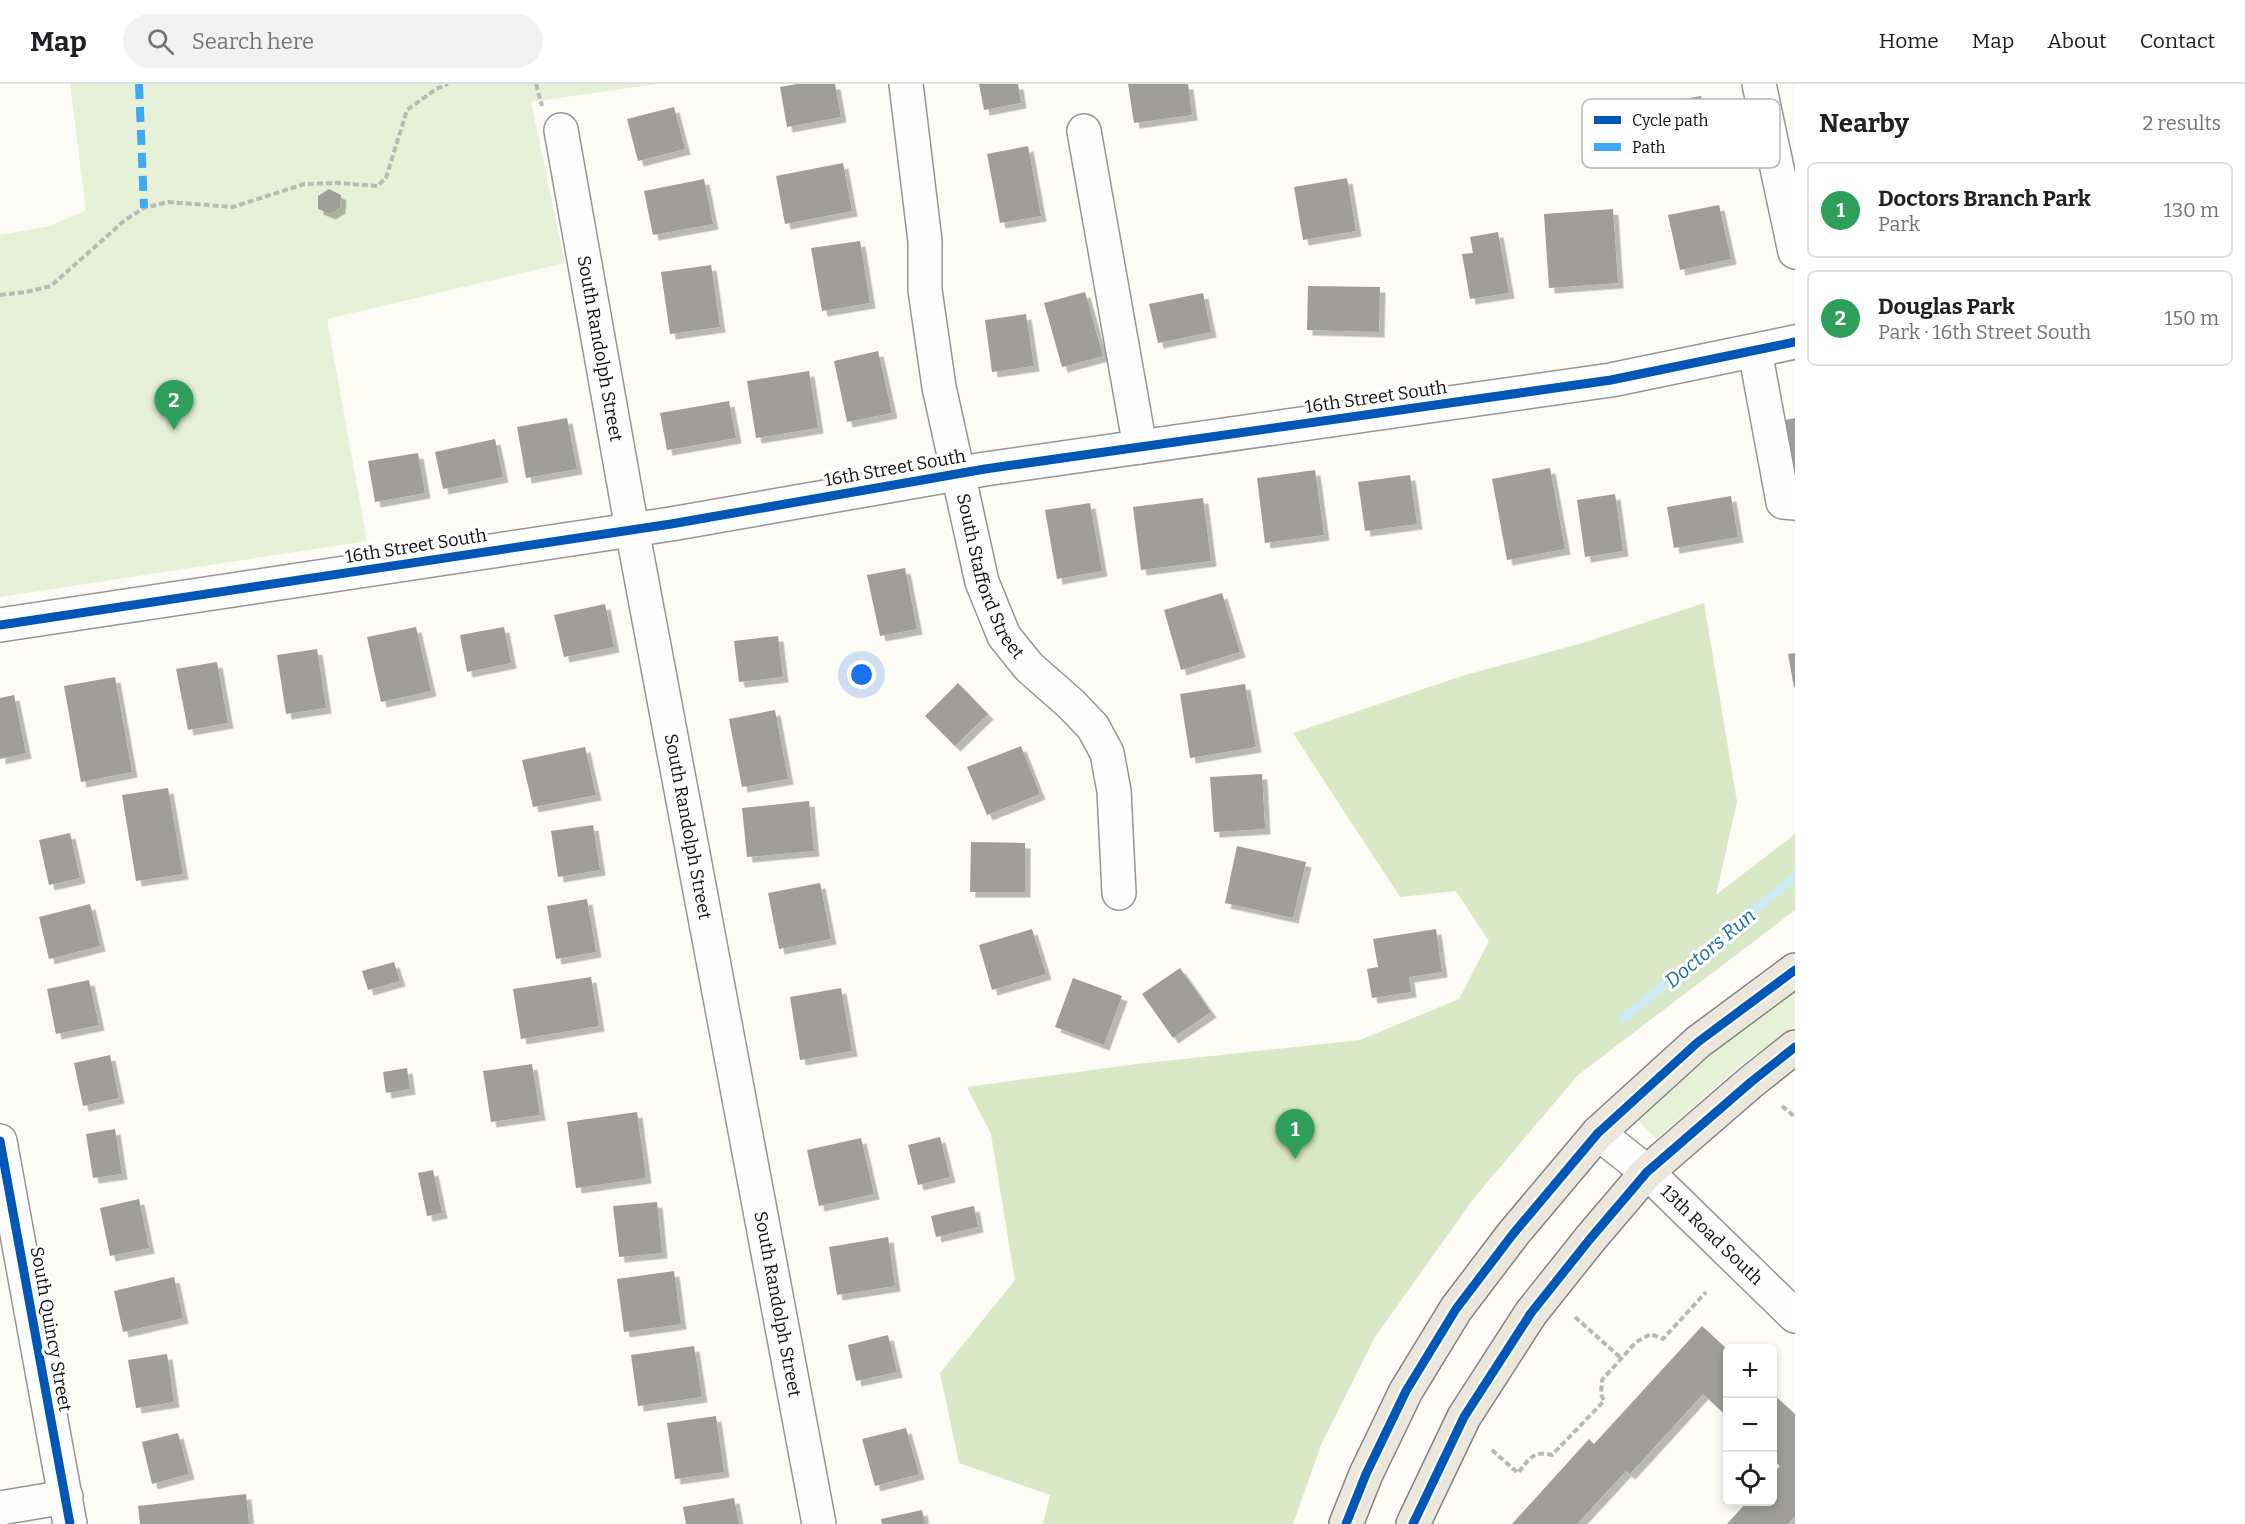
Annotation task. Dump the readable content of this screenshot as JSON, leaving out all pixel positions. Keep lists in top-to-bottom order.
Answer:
{
  "streets": {
    "street": [
      "South Randolph Street",
      "16th Street South",
      "South Stafford Street",
      "13th Road South",
      "South Quincy Street"
    ]
  },
  "crossings": [
    ["South Randolph Street", "16th Street South"],
    ["16th Street South", "South Stafford Street"]
  ],
  "water": ["Doctors Run"],
  "legend": ["Cycle path", "Path"],
  "page": {
    "header": "Map",
    "search": "Search here",
    "nav": [
      "Home",
      "Map",
      "About",
      "Contact"
    ],
    "heading": ["Nearby", "2 results"],
    "list": [
      {
        "mark": "1",
        "name": "Doctors Branch Park",
        "note": "Park",
        "value": "130 m"
      },
      {
        "mark": "2",
        "name": "Douglas Park",
        "note": "Park · 16th Street South",
        "value": "150 m"
      }
    ],
    "pins": ["2", "1"],
    "map_buttons": ["+", "−"]
  }
}
